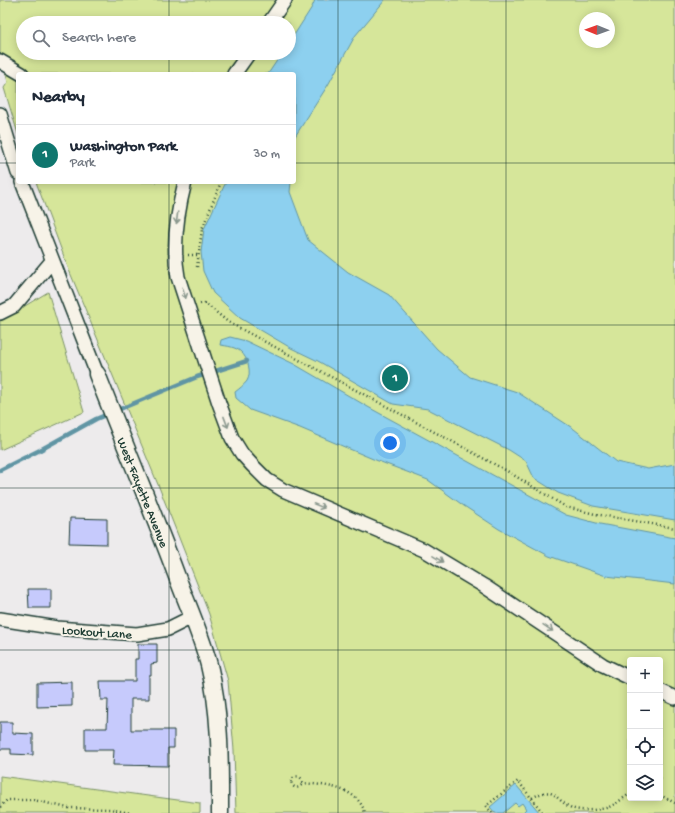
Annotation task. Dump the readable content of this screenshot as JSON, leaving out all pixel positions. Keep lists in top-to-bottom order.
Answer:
{
  "streets": {
    "street": ["West Fayette Avenue", "Lookout Lane"]
  },
  "crossings": [
    ["West Fayette Avenue", "Lookout Lane"]
  ],
  "north": "left",
  "page": {
    "search": "Search here",
    "heading": "Nearby",
    "list": [
      {
        "mark": "1",
        "name": "Washington Park",
        "note": "Park",
        "value": "30 m"
      }
    ],
    "pins": "1",
    "map_buttons": ["+", "−"]
  }
}
